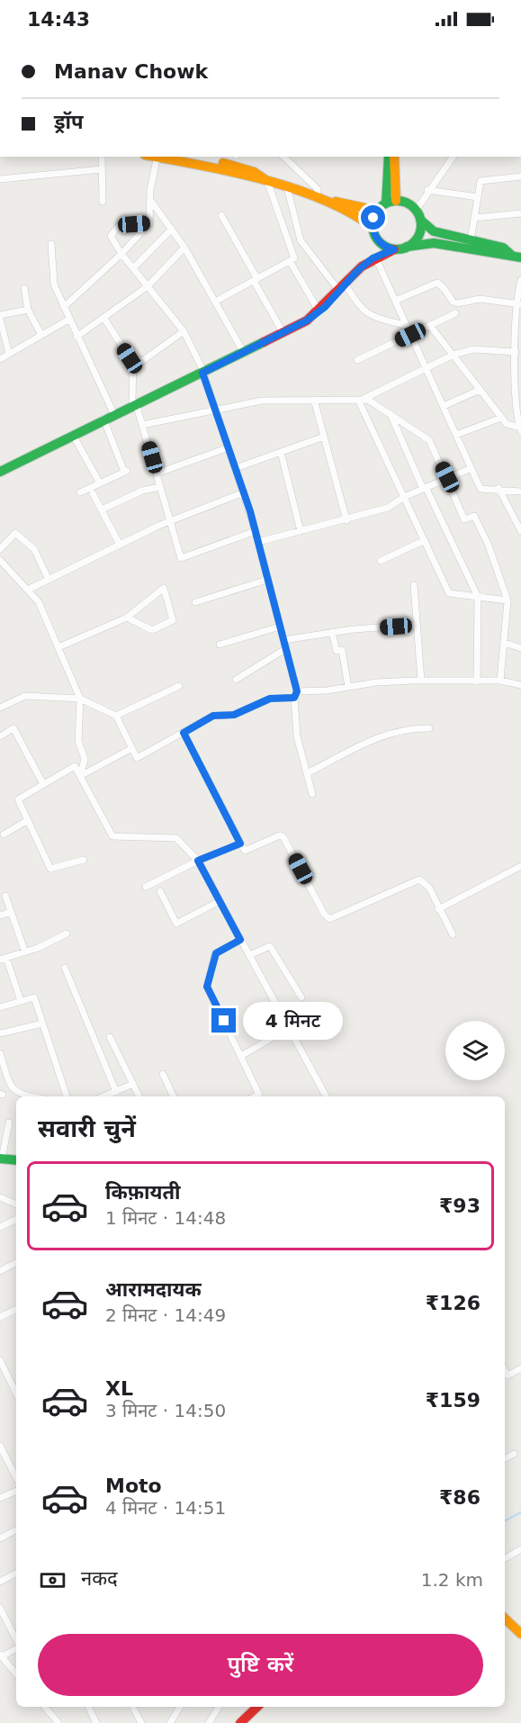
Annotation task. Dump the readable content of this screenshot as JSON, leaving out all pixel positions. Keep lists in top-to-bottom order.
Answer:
{
  "page": {
    "status": "14:43",
    "banner": ["Manav Chowk", "ड्रॉप"],
    "bubble": "4 मिनट",
    "heading": "सवारी चुनें",
    "list": [
      {
        "name": "किफ़ायती",
        "note": "1 मिनट · 14:48",
        "value": "₹93"
      },
      {
        "name": "आरामदायक",
        "note": "2 मिनट · 14:49",
        "value": "₹126"
      },
      {
        "name": "XL",
        "note": "3 मिनट · 14:50",
        "value": "₹159"
      },
      {
        "name": "Moto",
        "note": "4 मिनट · 14:51",
        "value": "₹86"
      }
    ],
    "pay": ["नकद", "1.2 km"],
    "buttons": "पुष्टि करें"
  }
}
